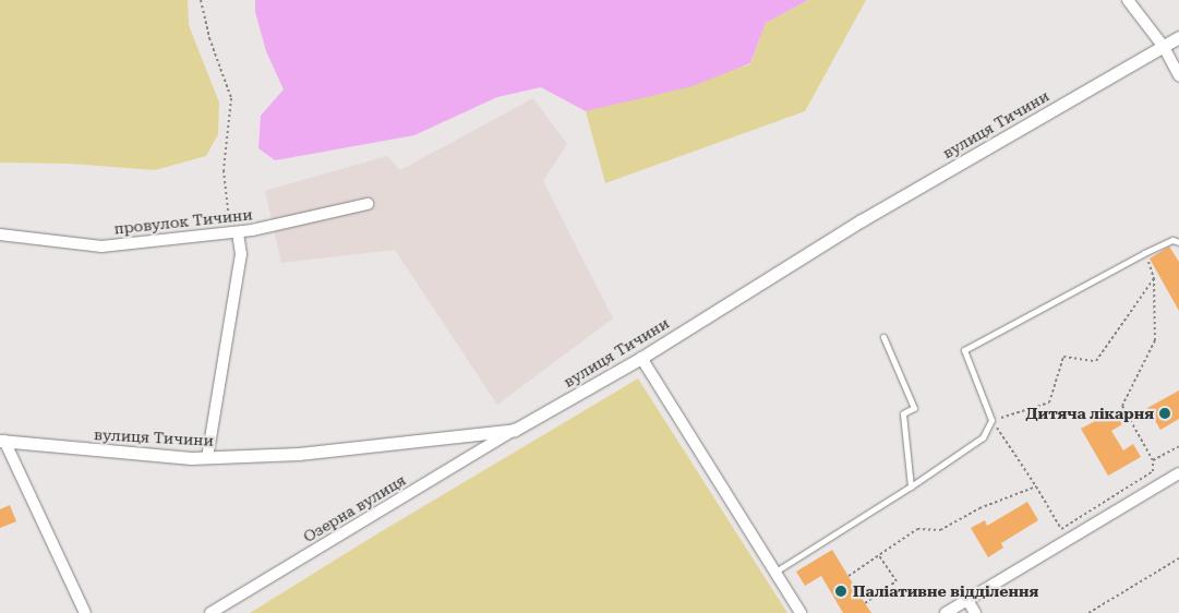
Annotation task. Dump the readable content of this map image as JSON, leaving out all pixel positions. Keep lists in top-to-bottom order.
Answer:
{
  "streets": {
    "street": ["вулиця Тичини", "провулок Тичини", "Озерна вулиця"]
  },
  "crossings": [
    ["вулиця Тичини", "Озерна вулиця"]
  ],
  "places": ["Дитяча лікарня", "Паліативне відділення"]
}
